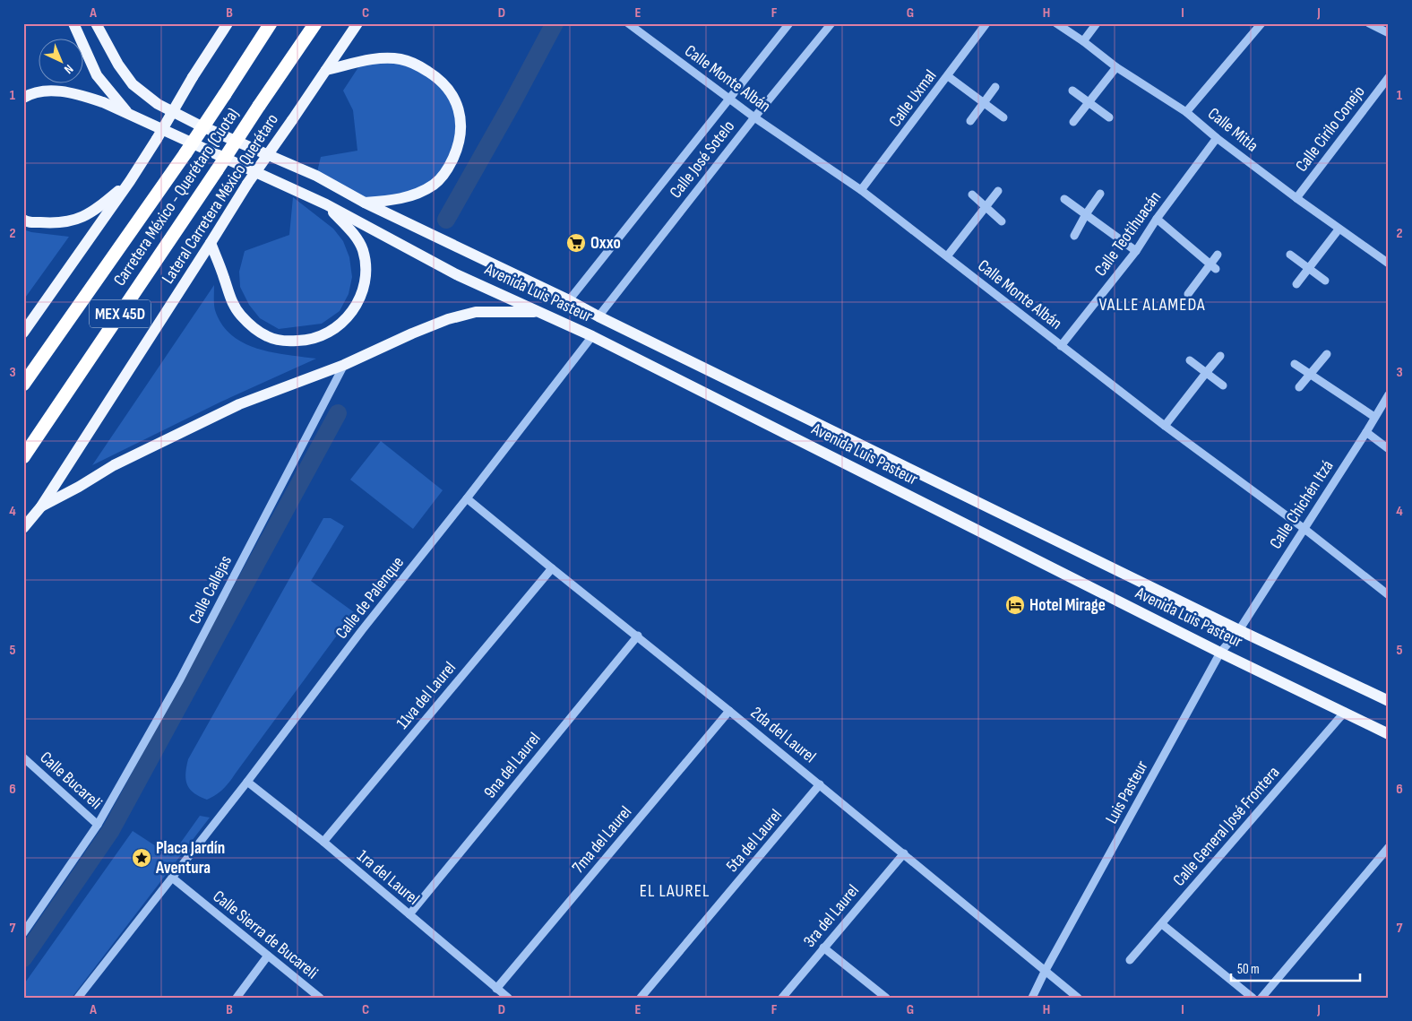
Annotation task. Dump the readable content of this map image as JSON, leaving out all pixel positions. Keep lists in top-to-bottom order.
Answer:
{
  "streets": {
    "highway": ["Carretera México - Querétaro (Cuota)", "MEX 45D"],
    "main road": ["Lateral Carretera México Querétaro", "Avenida Luis Pasteur"],
    "street": [
      "Calle Monte Albán",
      "Calle Uxmal",
      "Calle Cirilo Conejo",
      "Calle Mitla",
      "Calle José Sotelo",
      "Calle Teotihuacán",
      "Calle Chichén Itzá",
      "Calle Callejas",
      "Calle de Palenque",
      "11va del Laurel",
      "2da del Laurel",
      "9na del Laurel",
      "Calle Bucareli",
      "Luis Pasteur",
      "Calle General José Frontera",
      "7ma del Laurel",
      "5ta del Laurel",
      "1ra del Laurel",
      "3ra del Laurel",
      "Calle Sierra de Bucareli"
    ]
  },
  "crossings": [
    ["Calle Monte Albán", "Calle Uxmal"],
    ["Calle Monte Albán", "Calle José Sotelo"],
    ["Calle Monte Albán", "Calle Teotihuacán"],
    ["Calle Monte Albán", "Calle Chichén Itzá"],
    ["Calle Cirilo Conejo", "Calle Mitla"],
    ["Calle Mitla", "Calle Teotihuacán"],
    ["Calle José Sotelo", "Avenida Luis Pasteur"],
    ["Avenida Luis Pasteur", "Calle Chichén Itzá"],
    ["Avenida Luis Pasteur", "Calle de Palenque"],
    ["Avenida Luis Pasteur", "Luis Pasteur"],
    ["Avenida Luis Pasteur", "Calle General José Frontera"],
    ["Calle Chichén Itzá", "Luis Pasteur"],
    ["Calle Callejas", "Calle Bucareli"],
    ["Calle de Palenque", "2da del Laurel"],
    ["Calle de Palenque", "1ra del Laurel"],
    ["Calle de Palenque", "Calle Sierra de Bucareli"],
    ["11va del Laurel", "2da del Laurel"],
    ["11va del Laurel", "1ra del Laurel"],
    ["2da del Laurel", "9na del Laurel"],
    ["2da del Laurel", "Luis Pasteur"],
    ["2da del Laurel", "7ma del Laurel"],
    ["2da del Laurel", "5ta del Laurel"],
    ["2da del Laurel", "3ra del Laurel"],
    ["9na del Laurel", "1ra del Laurel"],
    ["7ma del Laurel", "1ra del Laurel"]
  ],
  "districts": ["VALLE ALAMEDA", "EL LAUREL"],
  "places": {
    "supermarket": ["Oxxo"],
    "hotel": ["Hotel Mirage"],
    "place": ["Placa Jardín Aventura"]
  },
  "scale_bar": "50 m",
  "north": "bottom right",
  "grid": {
    "columns": [
      "A",
      "B",
      "C",
      "D",
      "E",
      "F",
      "G",
      "H",
      "I",
      "J"
    ],
    "rows": [
      "1",
      "2",
      "3",
      "4",
      "5",
      "6",
      "7"
    ]
  }
}
